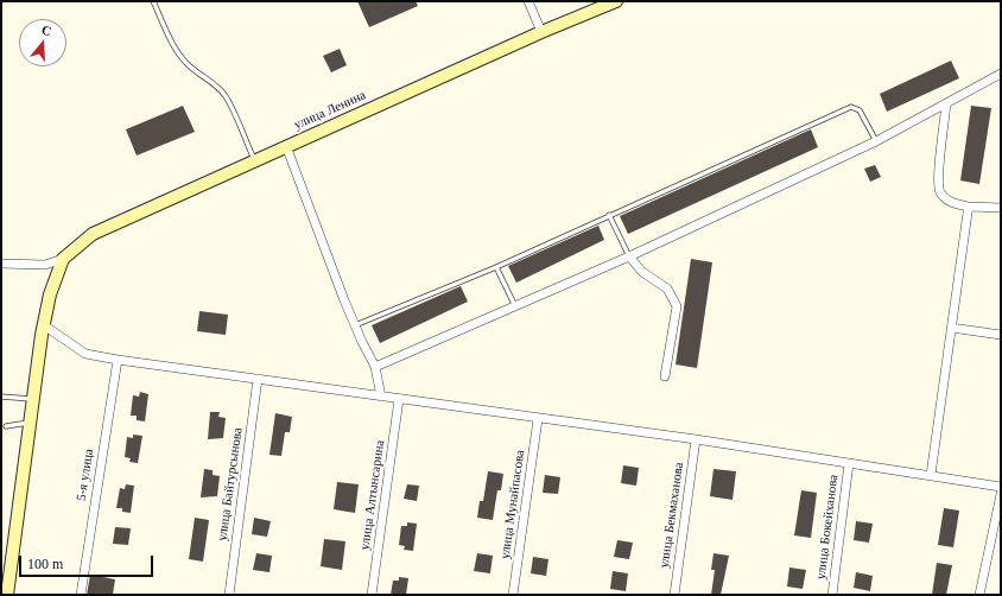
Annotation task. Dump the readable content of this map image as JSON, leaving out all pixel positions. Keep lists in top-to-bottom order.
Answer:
{
  "streets": {
    "street": [
      "улица Ленина",
      "5-я улица",
      "улица Байтурсынова",
      "улица Алтынсарина",
      "улица Мунайпасова",
      "улица Бекмаханова",
      "улица Бокейханова"
    ]
  },
  "scale_bar": "100 m",
  "north": "top"
}
